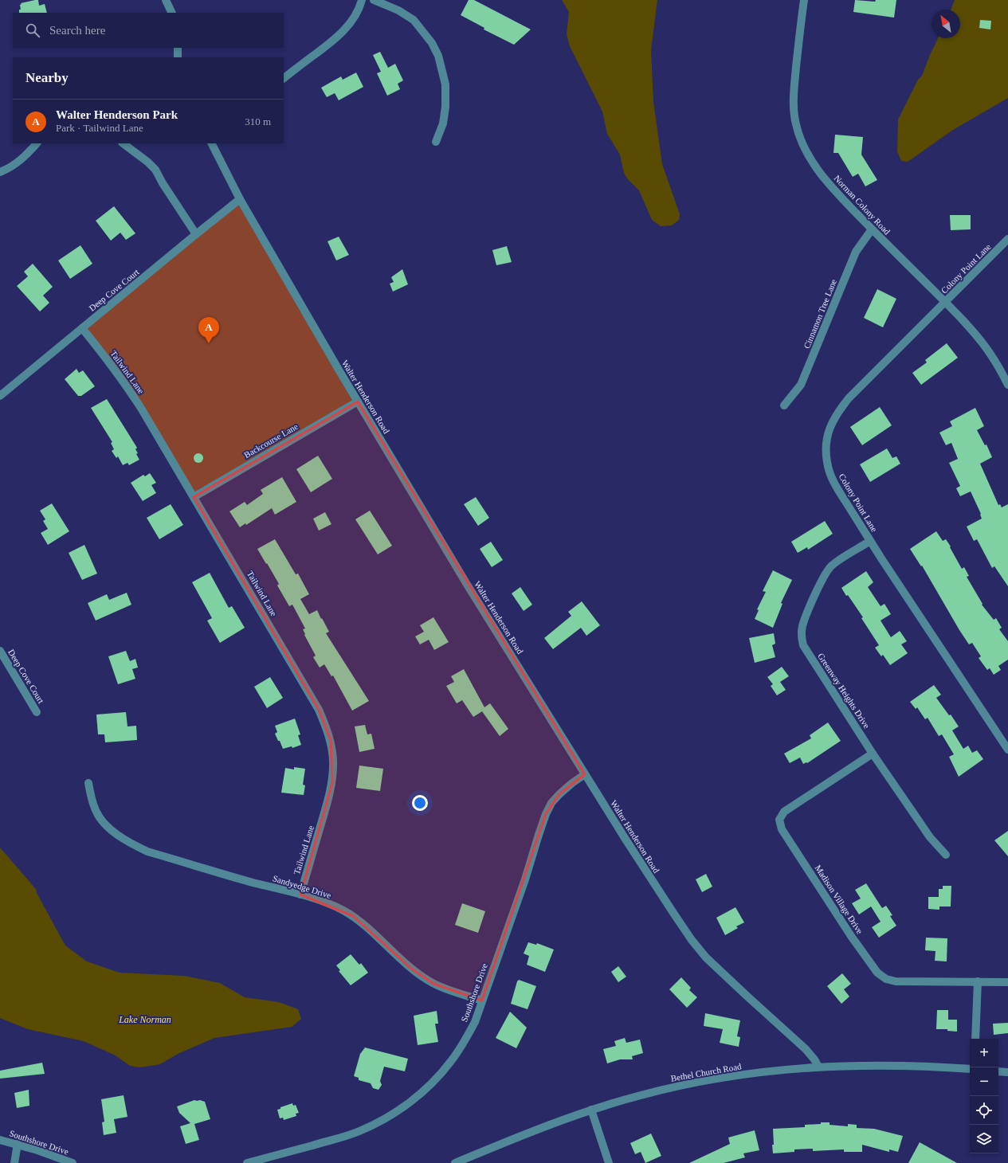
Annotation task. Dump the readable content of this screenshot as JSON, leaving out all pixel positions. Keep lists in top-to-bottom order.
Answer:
{
  "streets": {
    "street": [
      "Norman Colony Road",
      "Colony Point Lane",
      "Deep Cove Court",
      "Cinnamon Tree Lane",
      "Tailwind Lane",
      "Walter Henderson Road",
      "Backcourse Lane",
      "Greenway Heights Drive",
      "Sandyedge Drive",
      "Madison Village Drive",
      "Southshore Drive",
      "Bethel Church Road"
    ]
  },
  "crossings": [
    ["Norman Colony Road", "Colony Point Lane"],
    ["Norman Colony Road", "Cinnamon Tree Lane"],
    ["Colony Point Lane", "Greenway Heights Drive"],
    ["Deep Cove Court", "Tailwind Lane"],
    ["Deep Cove Court", "Walter Henderson Road"],
    ["Tailwind Lane", "Backcourse Lane"],
    ["Tailwind Lane", "Sandyedge Drive"],
    ["Walter Henderson Road", "Backcourse Lane"],
    ["Walter Henderson Road", "Southshore Drive"],
    ["Walter Henderson Road", "Bethel Church Road"],
    ["Greenway Heights Drive", "Madison Village Drive"],
    ["Sandyedge Drive", "Southshore Drive"]
  ],
  "water": ["Lake Norman"],
  "north": "top left",
  "page": {
    "search": "Search here",
    "heading": "Nearby",
    "list": [
      {
        "mark": "A",
        "name": "Walter Henderson Park",
        "note": "Park · Tailwind Lane",
        "value": "310 m"
      }
    ],
    "pins": "A",
    "map_buttons": ["+", "−"]
  }
}
